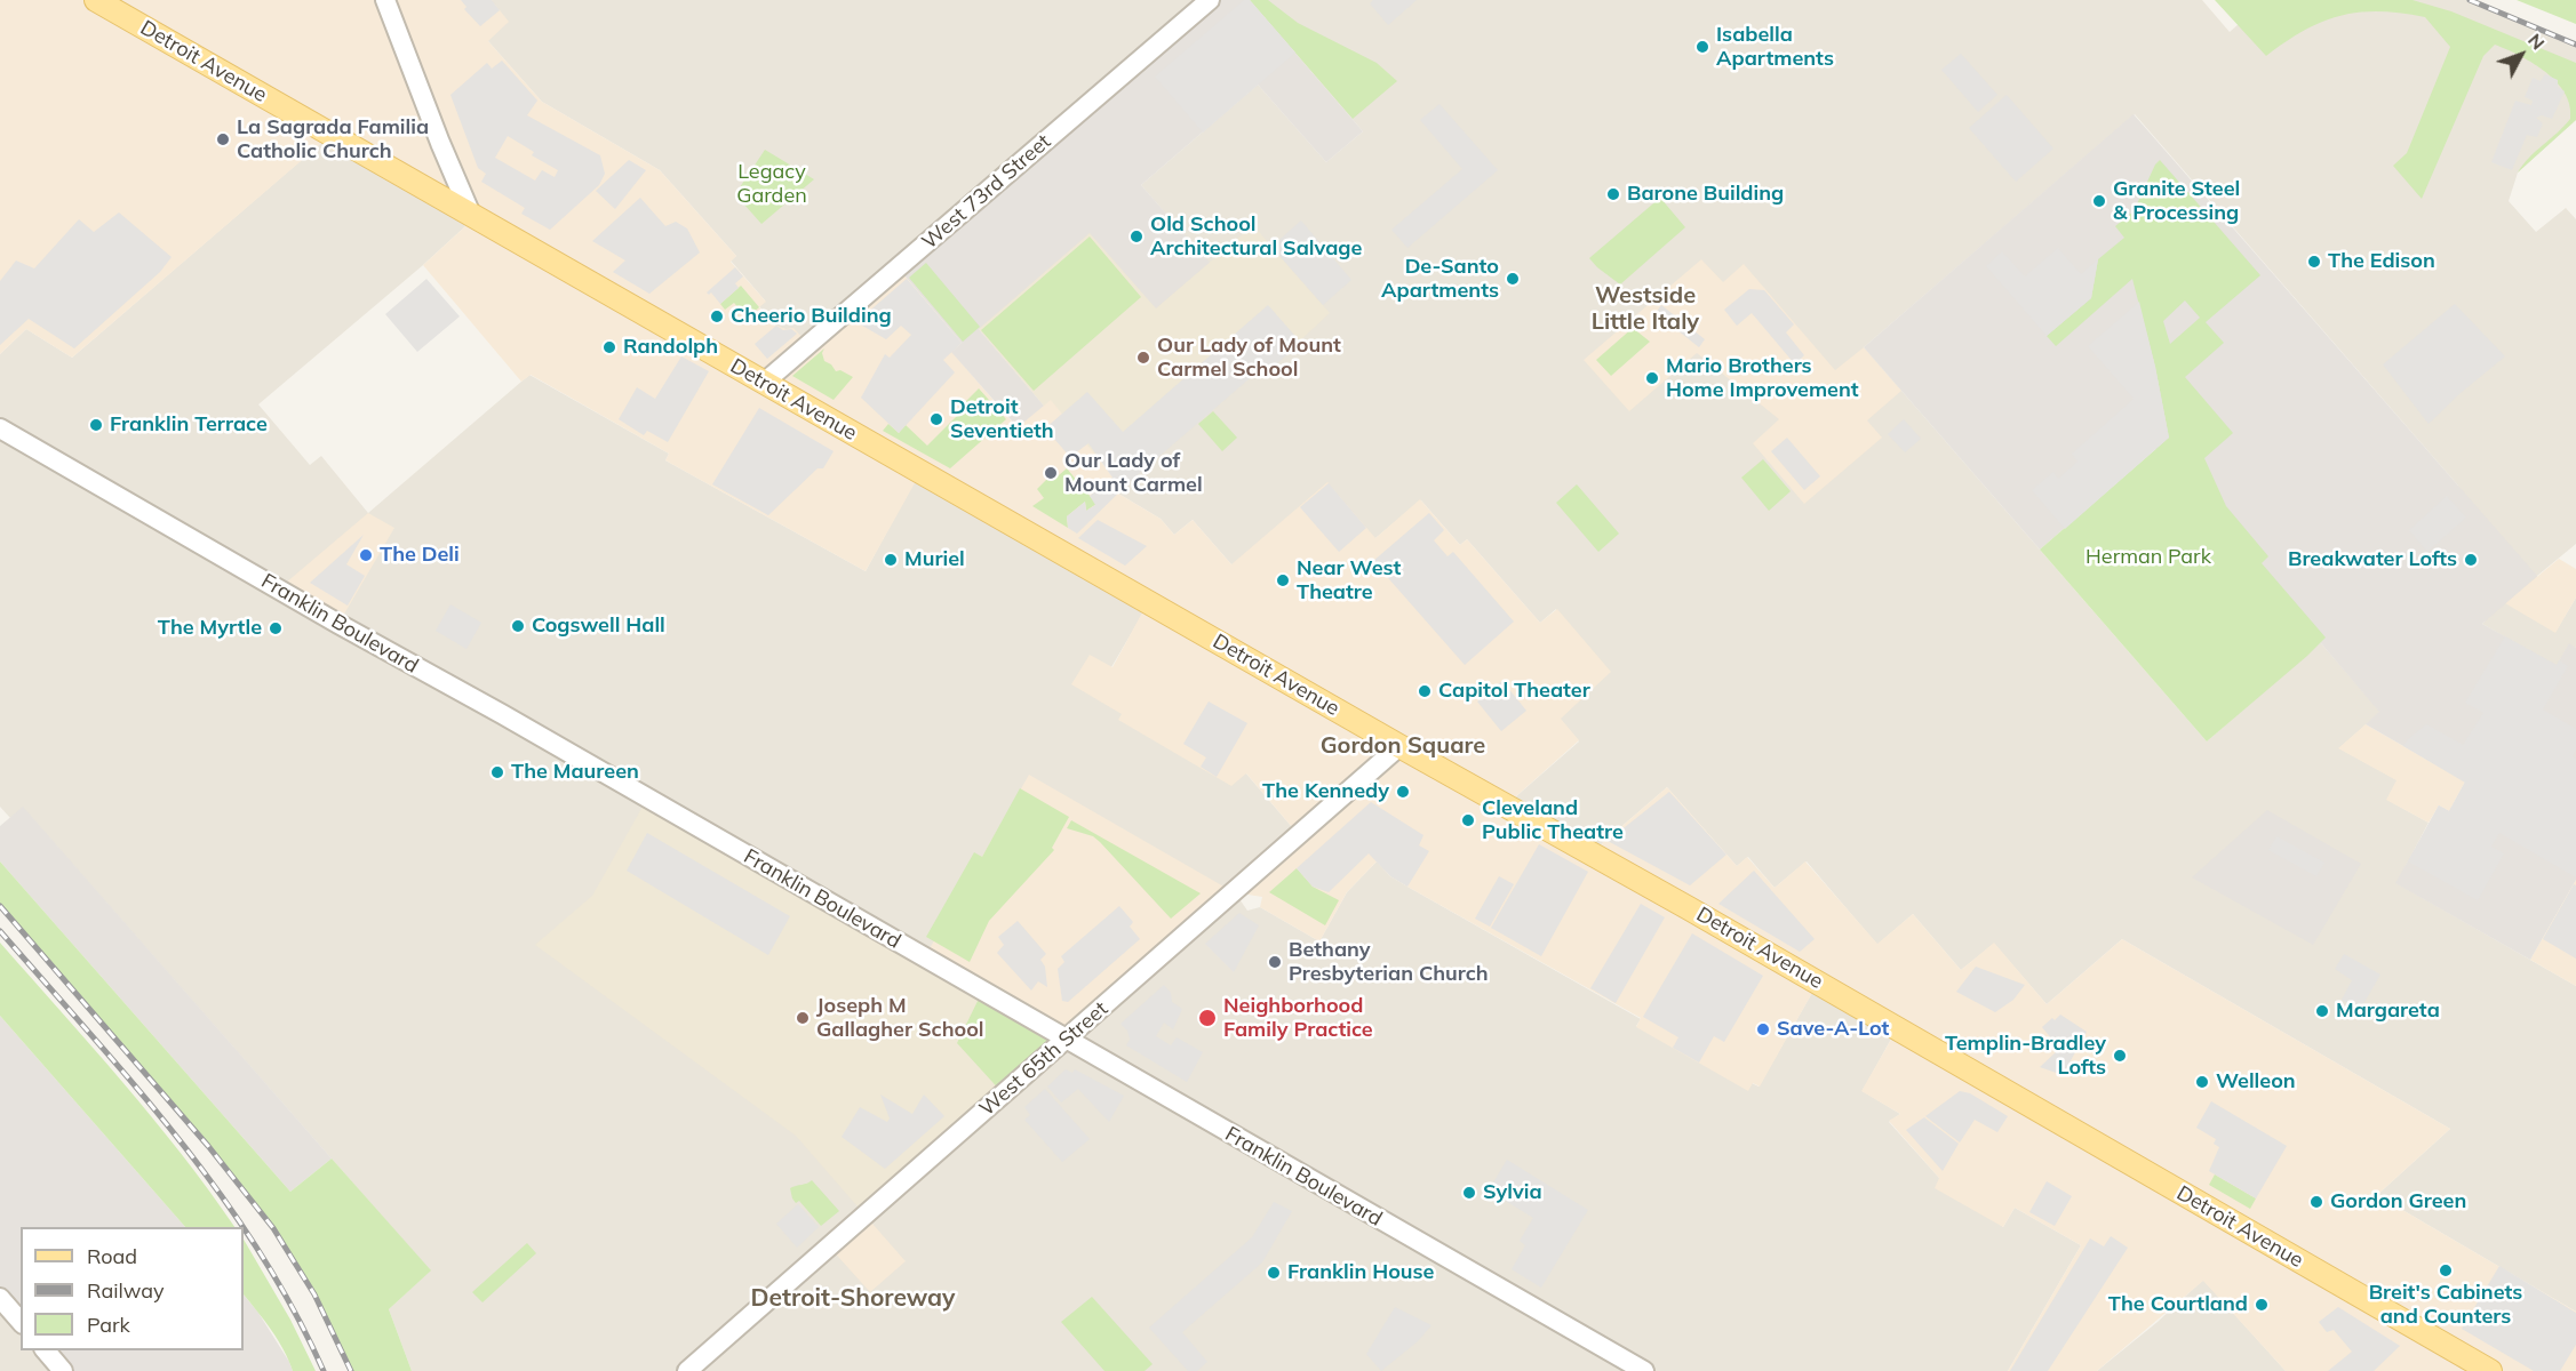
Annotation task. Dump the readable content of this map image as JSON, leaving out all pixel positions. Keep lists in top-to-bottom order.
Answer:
{
  "streets": {
    "main road": ["Detroit Avenue"],
    "street": ["West 73rd Street", "Franklin Boulevard", "West 65th Street"]
  },
  "crossings": [
    ["Detroit Avenue", "West 73rd Street"],
    ["Detroit Avenue", "West 65th Street"],
    ["Franklin Boulevard", "West 65th Street"]
  ],
  "districts": ["Westside Little Italy", "Gordon Square", "Detroit-Shoreway"],
  "parks": ["Legacy Garden", "Herman Park"],
  "places": [
    "Isabella Apartments",
    "La Sagrada Familia Catholic Church",
    "Barone Building",
    "Granite Steel & Processing",
    "Old School Architectural Salvage",
    "The Edison",
    "De-Santo Apartments",
    "Cheerio Building",
    "Randolph",
    "Our Lady of Mount Carmel School",
    "Mario Brothers Home Improvement",
    "Detroit Seventieth",
    "Franklin Terrace",
    "Our Lady of Mount Carmel",
    "The Deli",
    "Muriel",
    "Breakwater Lofts",
    "Near West Theatre",
    "Cogswell Hall",
    "The Myrtle",
    "Capitol Theater",
    "The Maureen",
    "The Kennedy",
    "Cleveland Public Theatre",
    "Bethany Presbyterian Church",
    "Margareta",
    "Joseph M Gallagher School",
    "Neighborhood Family Practice",
    "Save-A-Lot",
    "Templin-Bradley Lofts",
    "Welleon",
    "Sylvia",
    "Gordon Green",
    "Breit's Cabinets and Counters",
    "Franklin House",
    "The Courtland"
  ],
  "legend": ["Road", "Railway", "Park"],
  "north": "top right"
}
